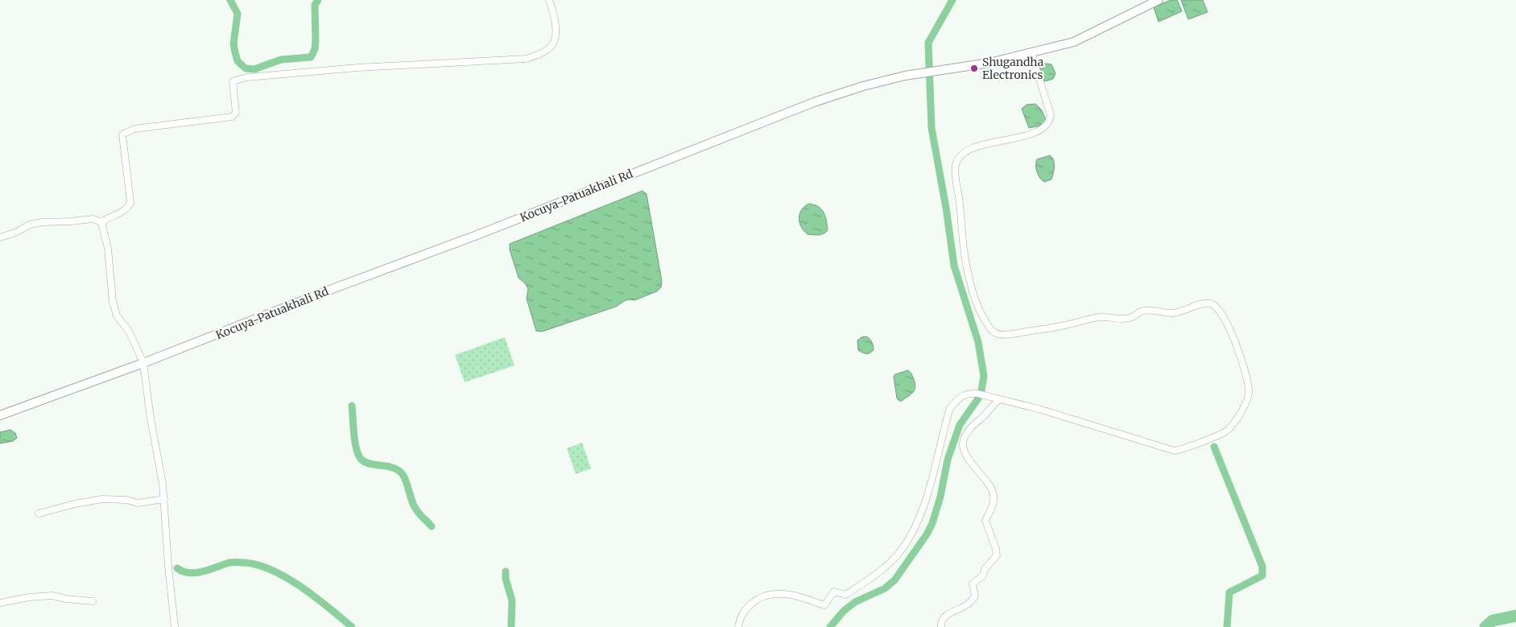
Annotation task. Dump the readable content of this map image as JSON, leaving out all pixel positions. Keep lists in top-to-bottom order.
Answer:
{
  "streets": {
    "main road": ["Kocuya-Patuakhali Rd"]
  },
  "places": ["Shugandha Electronics"]
}
